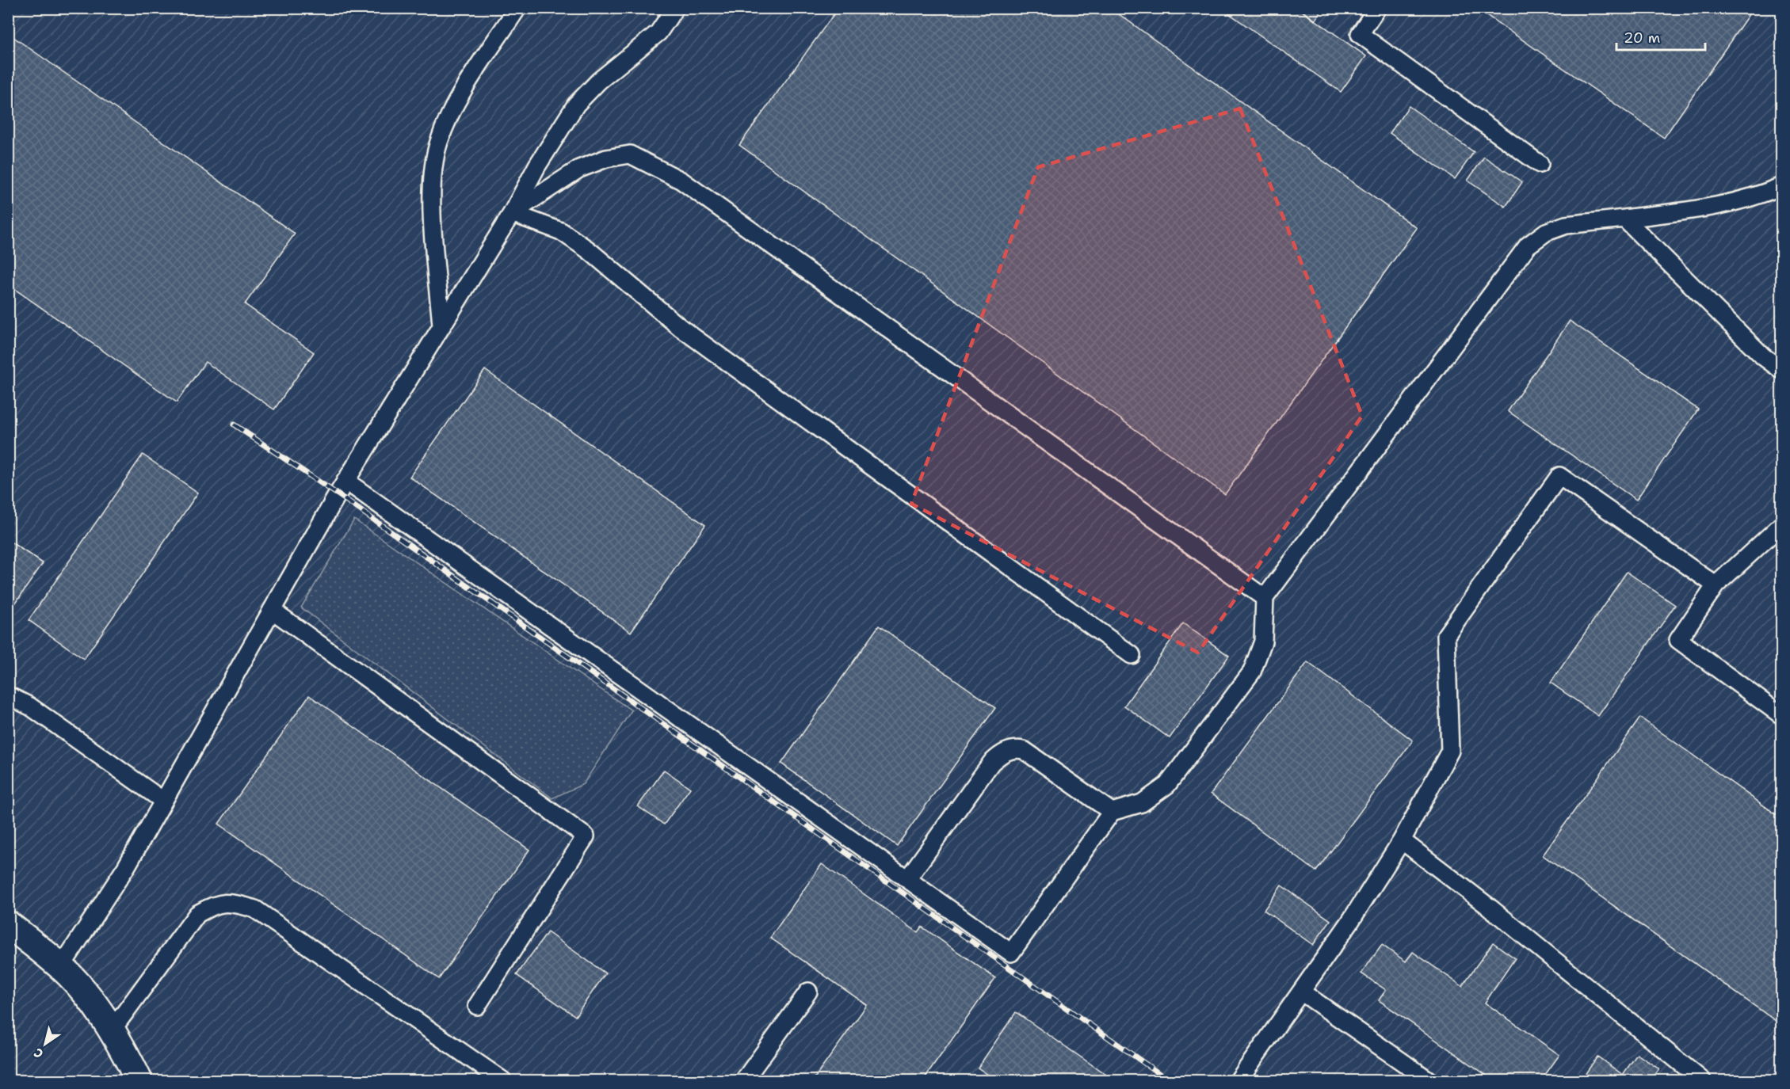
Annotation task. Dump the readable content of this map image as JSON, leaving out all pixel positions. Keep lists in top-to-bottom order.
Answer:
{
  "scale_bar": "20 m",
  "north": "bottom left"
}
